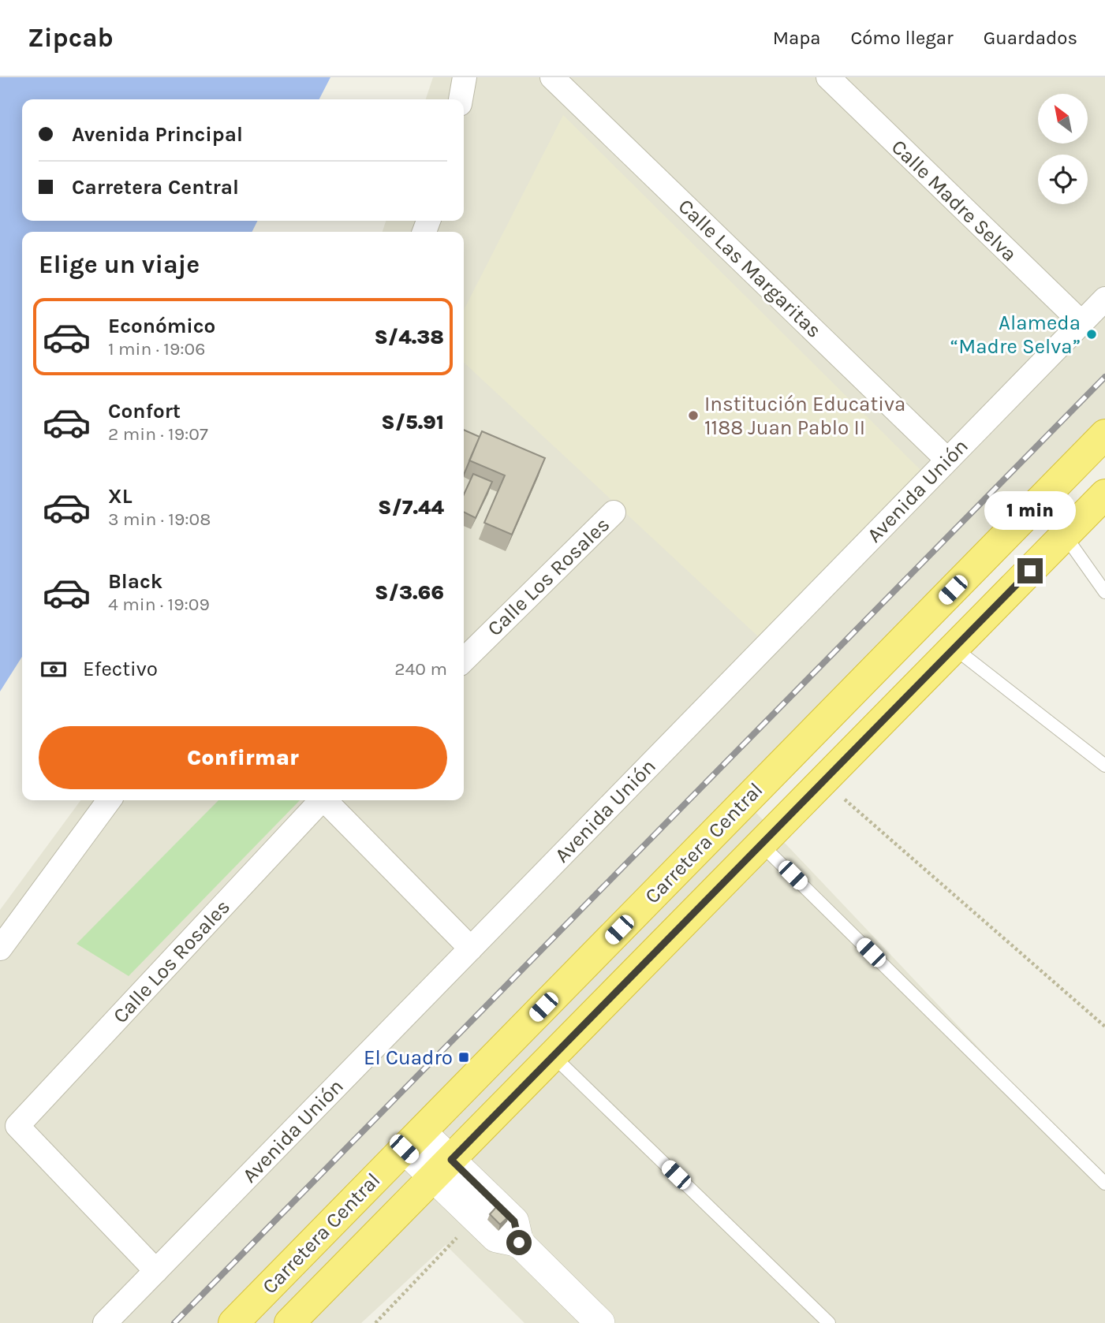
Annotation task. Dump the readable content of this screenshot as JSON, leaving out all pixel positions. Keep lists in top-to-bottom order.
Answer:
{
  "streets": {
    "highway": ["Carretera Central"],
    "street": [
      "Calle Madre Selva",
      "Calle Las Margaritas",
      "Avenida Unión",
      "Calle Los Rosales"
    ]
  },
  "crossings": [
    ["Calle Madre Selva", "Avenida Unión"],
    ["Calle Las Margaritas", "Avenida Unión"],
    ["Avenida Unión", "Calle Los Rosales"]
  ],
  "places": {
    "other": ["Alameda “Madre Selva”", "Institución Educativa 1188 Juan Pablo II"],
    "transit": ["El Cuadro"]
  },
  "north": "top left",
  "page": {
    "header": "Zipcab",
    "nav": ["Mapa", "Cómo llegar", "Guardados"],
    "banner": ["Avenida Principal", "Carretera Central"],
    "heading": "Elige un viaje",
    "list": [
      {
        "name": "Económico",
        "note": "1 min · 19:06",
        "value": "S/4.38"
      },
      {
        "name": "Confort",
        "note": "2 min · 19:07",
        "value": "S/5.91"
      },
      {
        "name": "XL",
        "note": "3 min · 19:08",
        "value": "S/7.44"
      },
      {
        "name": "Black",
        "note": "4 min · 19:09",
        "value": "S/3.66"
      }
    ],
    "bubble": "1 min",
    "pay": ["Efectivo", "240 m"],
    "buttons": "Confirmar"
  }
}
